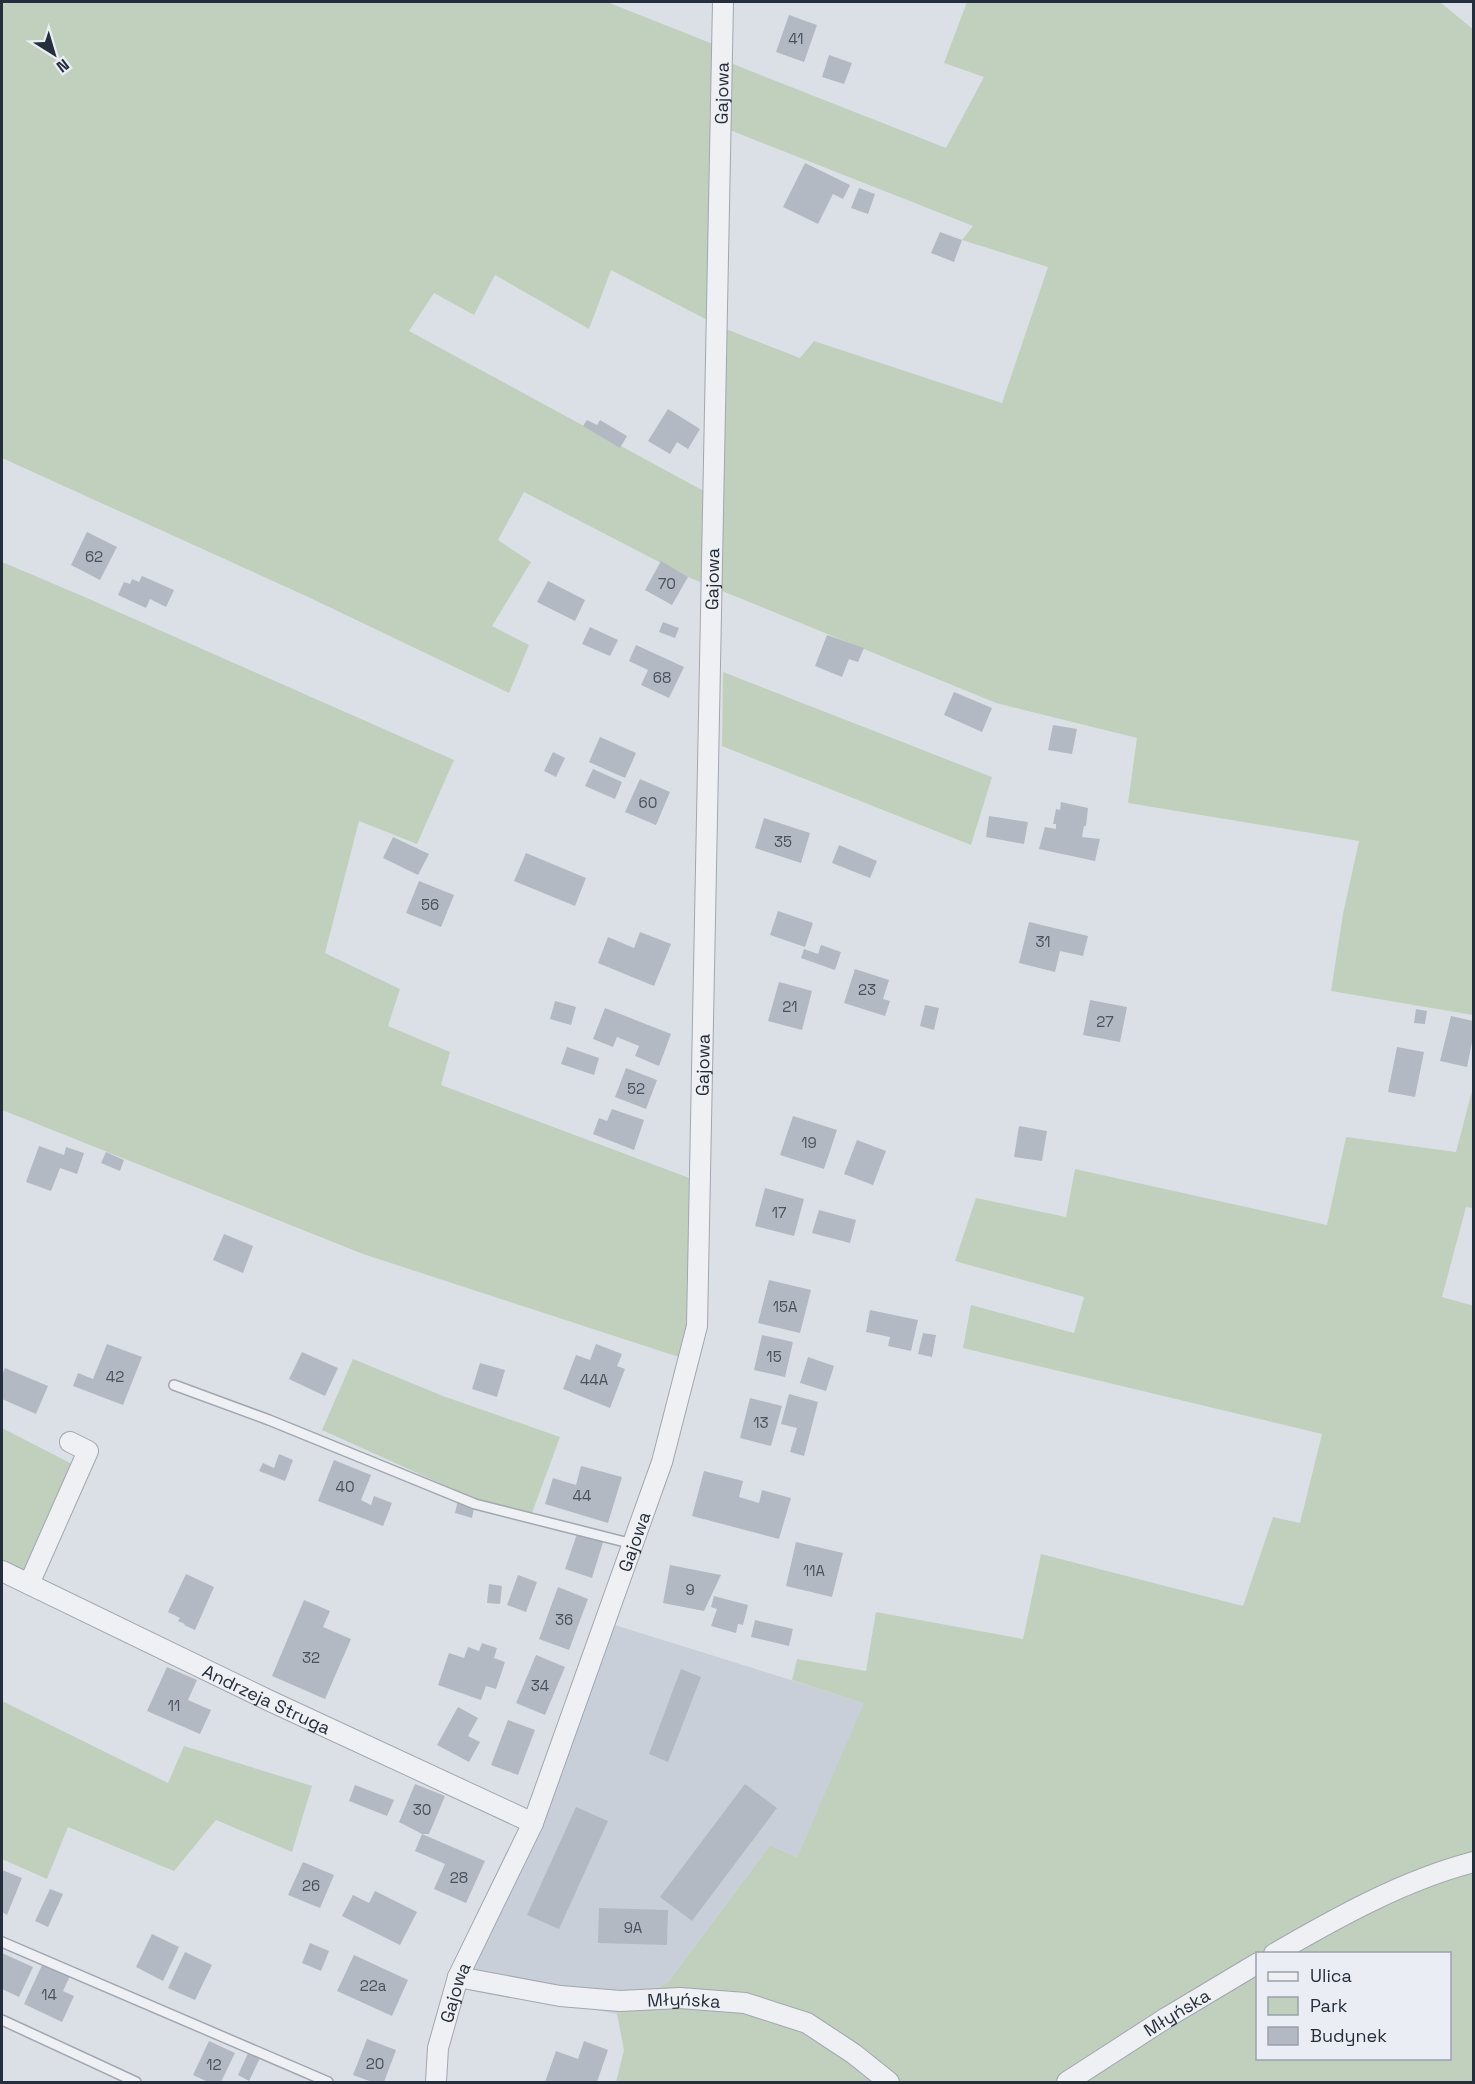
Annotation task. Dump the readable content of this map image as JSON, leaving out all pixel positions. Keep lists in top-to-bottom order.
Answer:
{
  "streets": {
    "street": ["Gajowa", "Andrzeja Struga", "Młyńska"]
  },
  "crossings": [
    ["Gajowa", "Andrzeja Struga"],
    ["Gajowa", "Młyńska"]
  ],
  "house_numbers": [
    "41",
    "62",
    "70",
    "68",
    "60",
    "35",
    "56",
    "31",
    "23",
    "21",
    "27",
    "52",
    "19",
    "17",
    "15A",
    "15",
    "42",
    "44A",
    "13",
    "40",
    "44",
    "11A",
    "9",
    "36",
    "32",
    "34",
    "11",
    "30",
    "28",
    "26",
    "9A",
    "22a",
    "14",
    "20",
    "12"
  ],
  "legend": ["Ulica", "Park", "Budynek"],
  "north": "bottom right"
}
